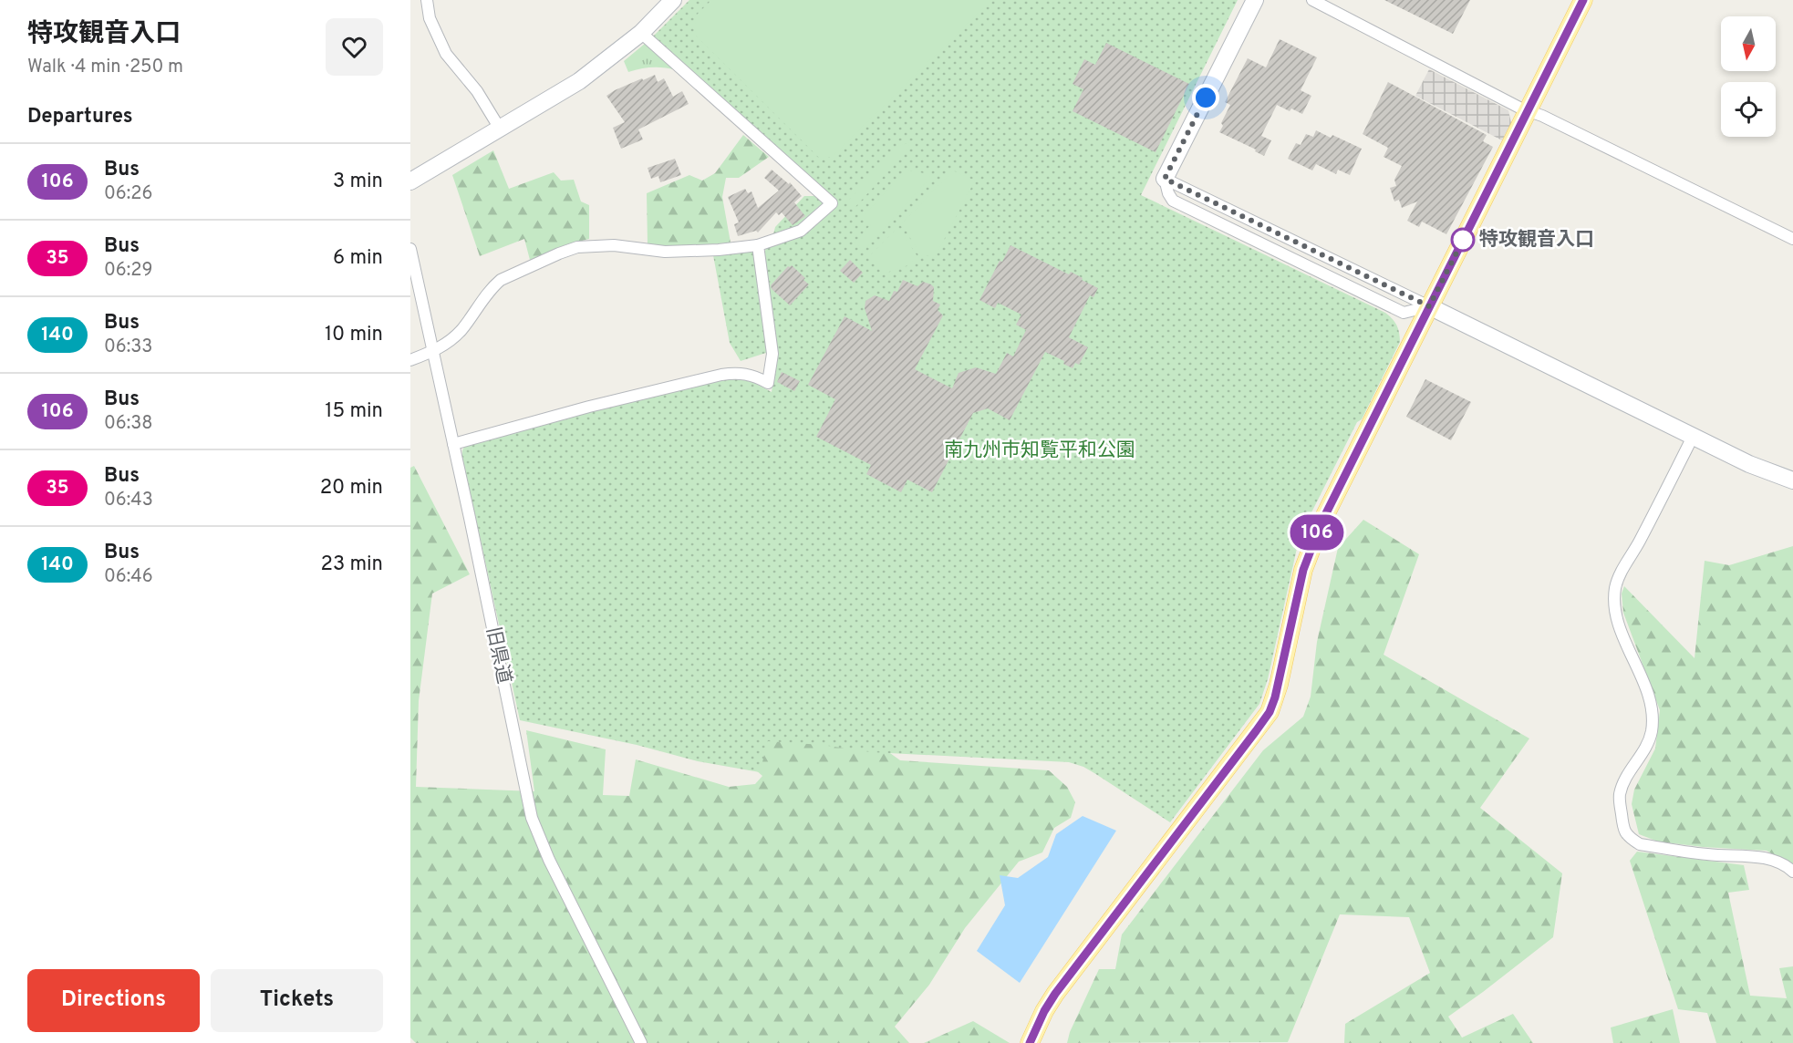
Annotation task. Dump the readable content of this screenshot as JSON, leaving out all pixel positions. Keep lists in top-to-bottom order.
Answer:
{
  "streets": {
    "street": ["旧県道"]
  },
  "parks": ["南九州市知覧平和公園"],
  "places": ["特攻観音入口"],
  "lines": ["bus line 106"],
  "north": "bottom",
  "page": {
    "heading": [
      ["特攻観音入口", "Walk · 4 min · 250 m"],
      "Departures"
    ],
    "on_map": "106",
    "list": [
      {
        "mark": "106",
        "name": "Bus",
        "note": "06:26",
        "value": "3 min"
      },
      {
        "mark": "35",
        "name": "Bus",
        "note": "06:29",
        "value": "6 min"
      },
      {
        "mark": "140",
        "name": "Bus",
        "note": "06:33",
        "value": "10 min"
      },
      {
        "mark": "106",
        "name": "Bus",
        "note": "06:38",
        "value": "15 min"
      },
      {
        "mark": "35",
        "name": "Bus",
        "note": "06:43",
        "value": "20 min"
      },
      {
        "mark": "140",
        "name": "Bus",
        "note": "06:46",
        "value": "23 min"
      }
    ],
    "buttons": ["Directions", "Tickets"]
  }
}
